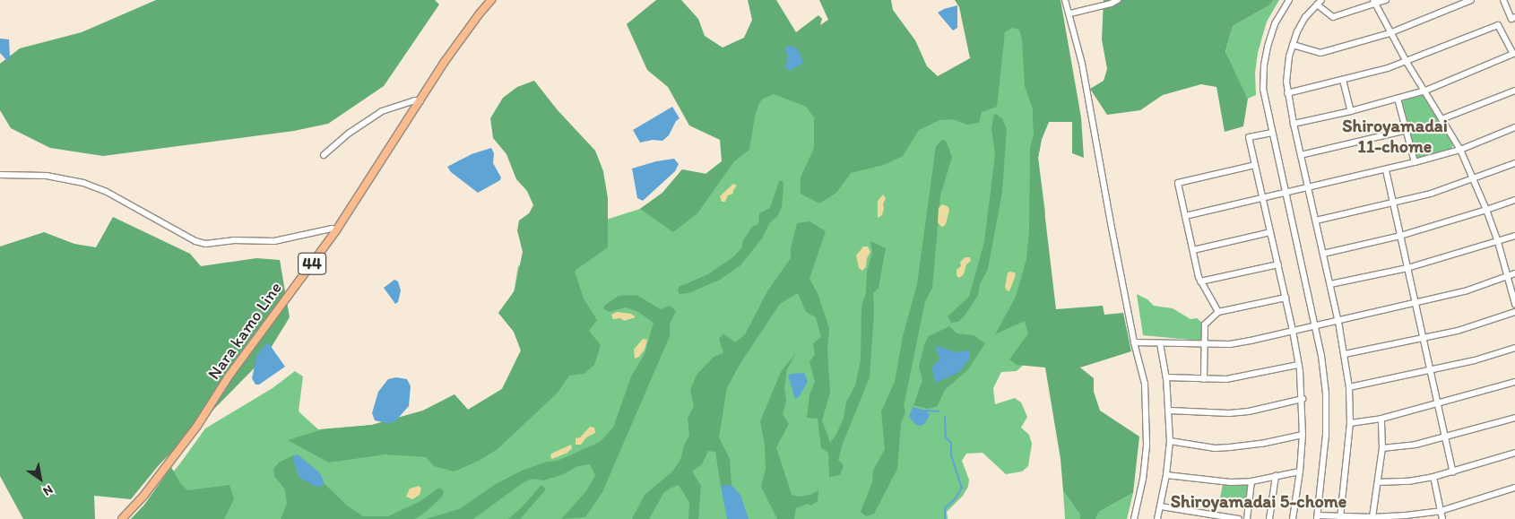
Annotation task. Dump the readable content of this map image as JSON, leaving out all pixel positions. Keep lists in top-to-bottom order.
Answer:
{
  "streets": {
    "main road": ["44", "Nara kamo Line"]
  },
  "districts": ["Shiroyamadai 11-chome", "Shiroyamadai 5-chome"],
  "north": "bottom right"
}
